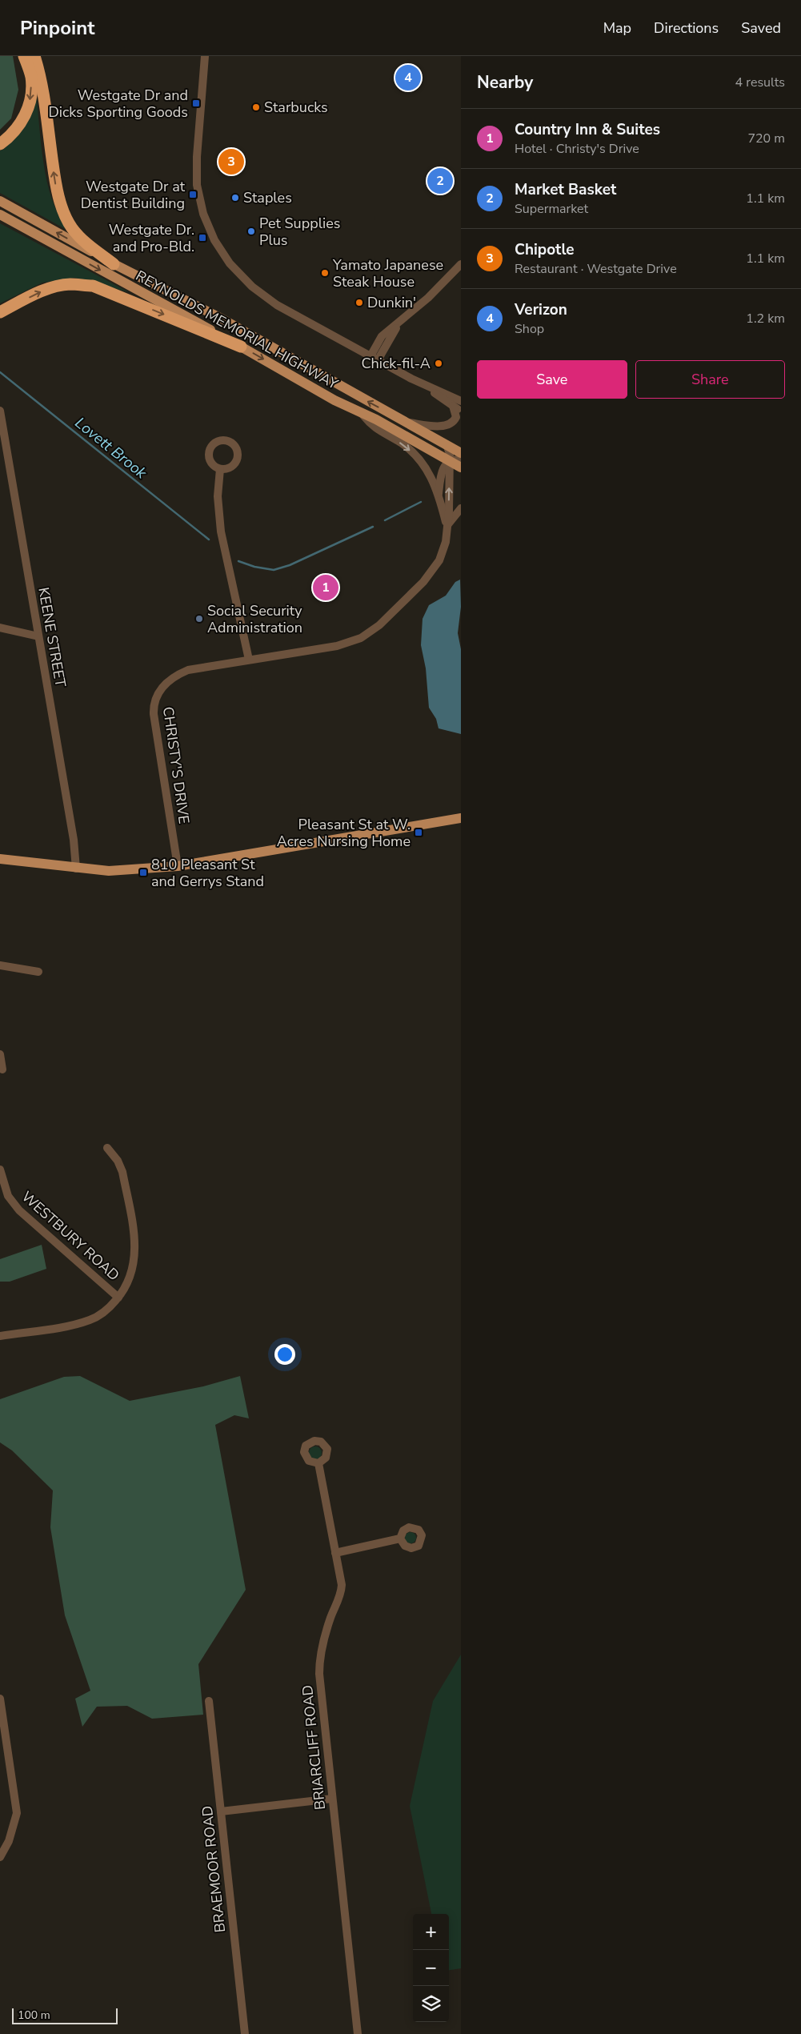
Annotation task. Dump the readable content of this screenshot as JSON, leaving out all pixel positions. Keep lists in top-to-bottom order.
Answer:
{
  "streets": {
    "main road": ["REYNOLDS MEMORIAL HIGHWAY"],
    "street": [
      "KEENE STREET",
      "CHRISTY'S DRIVE",
      "WESTBURY ROAD",
      "BRIARCLIFF ROAD",
      "BRAEMOOR ROAD"
    ]
  },
  "crossings": [
    ["REYNOLDS MEMORIAL HIGHWAY", "CHRISTY'S DRIVE"]
  ],
  "water": ["Lovett Brook"],
  "places": {
    "transit": [
      "Westgate Dr and Dicks Sporting Goods",
      "Westgate Dr at Dentist Building",
      "Westgate Dr. and Pro-Bld.",
      "Pleasant St at W. Acres Nursing Home",
      "810 Pleasant St and Gerrys Stand"
    ],
    "other": [
      "Starbucks",
      "Staples",
      "Pet Supplies Plus",
      "Yamato Japanese Steak House",
      "Dunkin'",
      "Chick-fil-A",
      "Social Security Administration"
    ]
  },
  "scale_bar": "100 m",
  "page": {
    "header": "Pinpoint",
    "nav": ["Map", "Directions", "Saved"],
    "heading": ["Nearby", "4 results"],
    "pins": [
      "4",
      "3",
      "2",
      "1"
    ],
    "list": [
      {
        "mark": "1",
        "name": "Country Inn & Suites",
        "note": "Hotel · Christy's Drive",
        "value": "720 m"
      },
      {
        "mark": "2",
        "name": "Market Basket",
        "note": "Supermarket",
        "value": "1.1 km"
      },
      {
        "mark": "3",
        "name": "Chipotle",
        "note": "Restaurant · Westgate Drive",
        "value": "1.1 km"
      },
      {
        "mark": "4",
        "name": "Verizon",
        "note": "Shop",
        "value": "1.2 km"
      }
    ],
    "buttons": ["Save", "Share"],
    "map_buttons": ["+", "−"],
    "scale": "100 m"
  }
}
